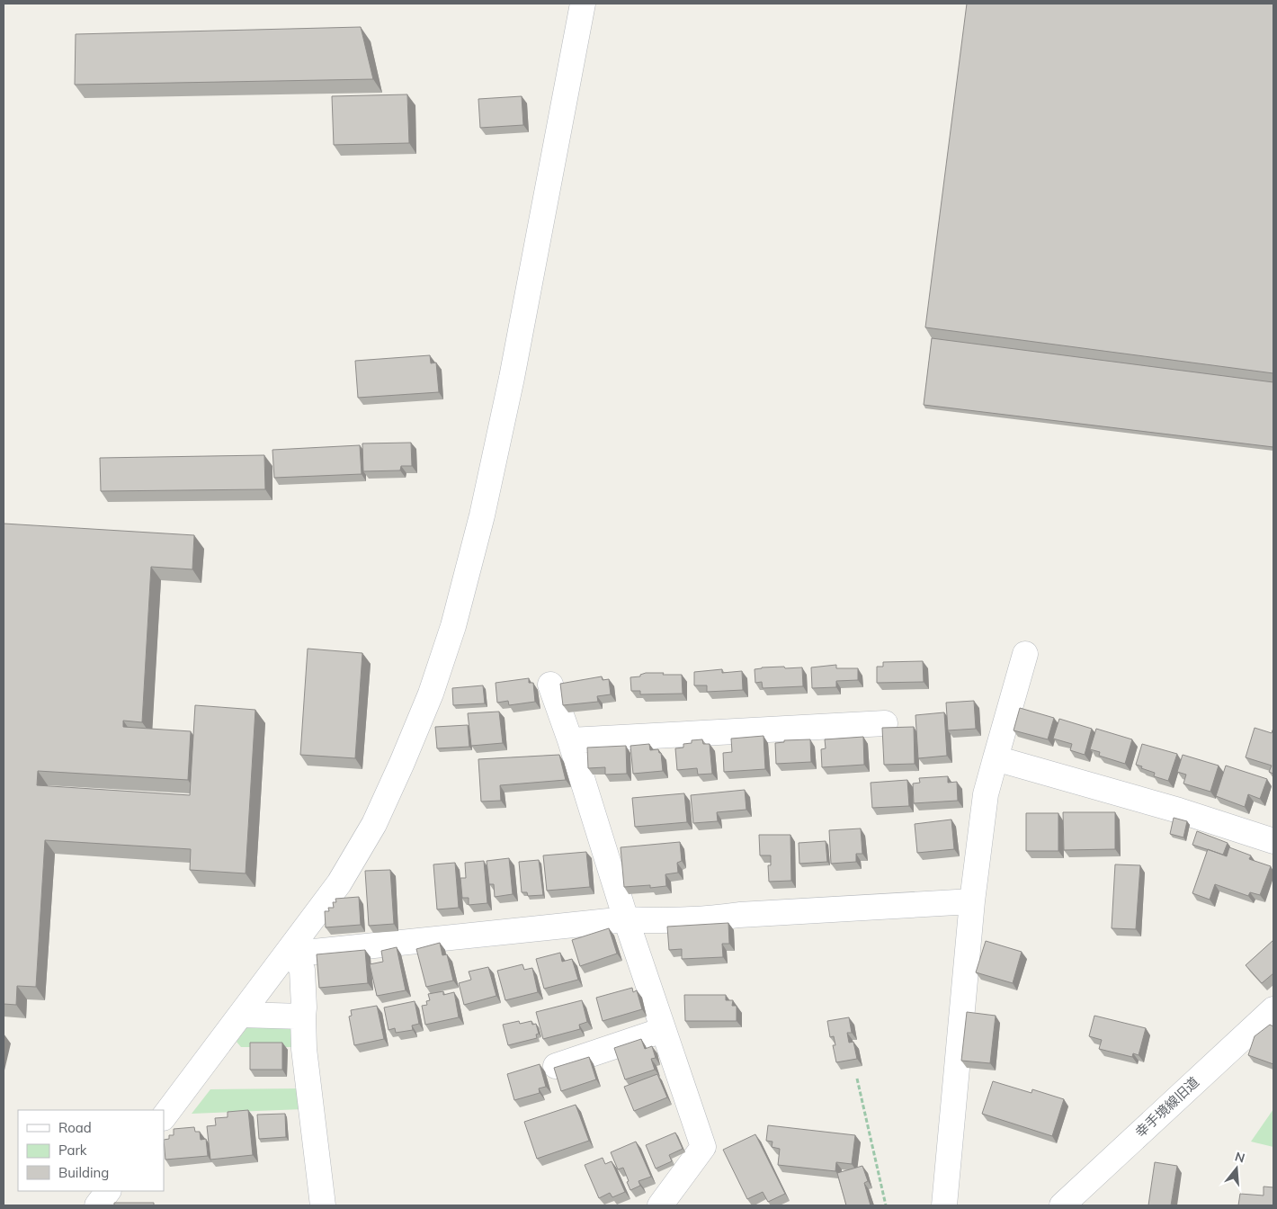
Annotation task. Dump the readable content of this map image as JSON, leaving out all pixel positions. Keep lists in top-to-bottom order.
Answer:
{
  "streets": {
    "street": ["幸手境線旧道"]
  },
  "legend": ["Road", "Park", "Building"],
  "north": "top"
}
